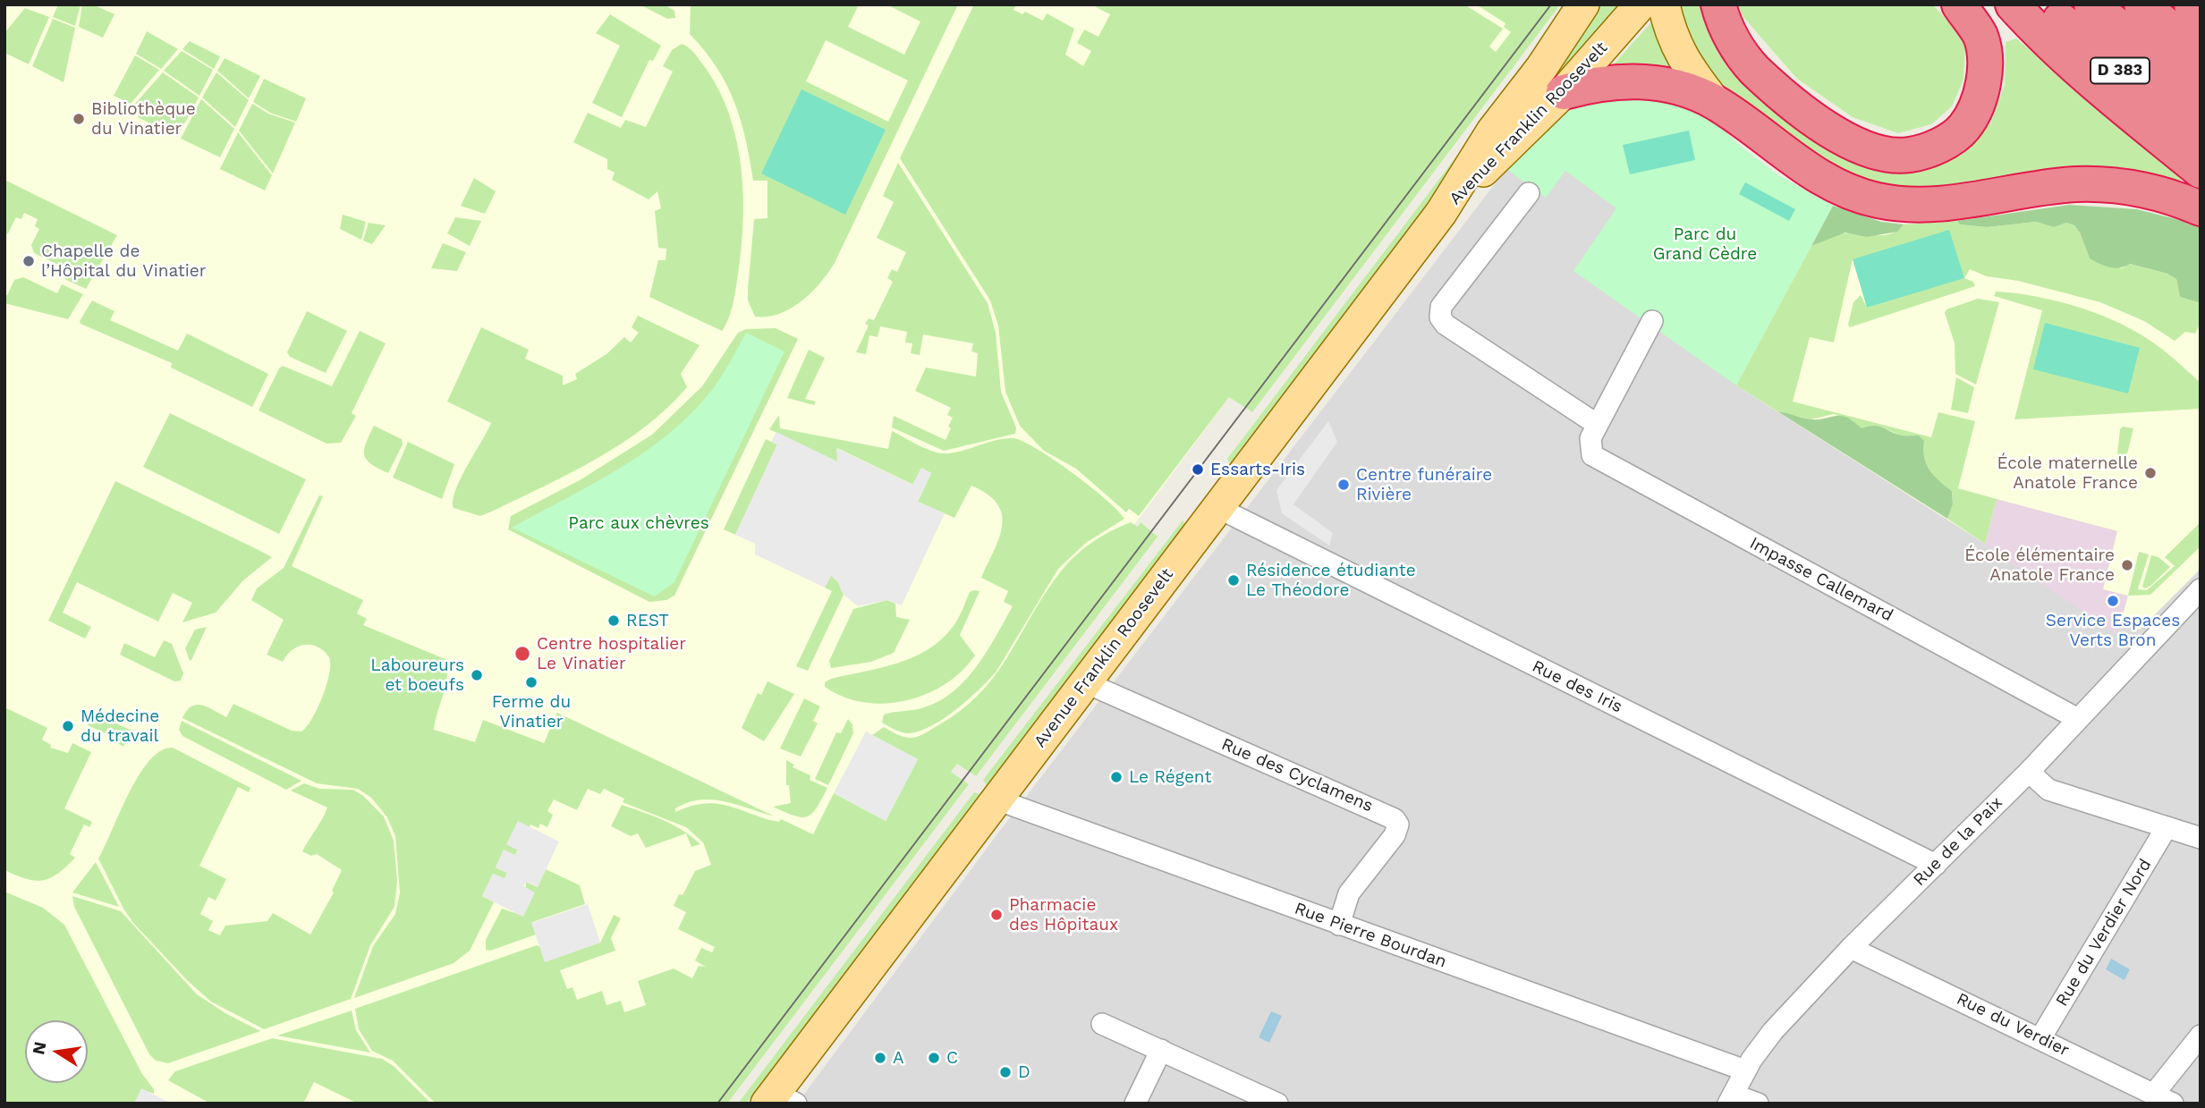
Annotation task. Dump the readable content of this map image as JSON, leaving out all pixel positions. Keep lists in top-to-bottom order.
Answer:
{
  "streets": {
    "highway": ["D 383"],
    "main road": ["Avenue Franklin Roosevelt"],
    "street": [
      "Impasse Callemard",
      "Rue des Iris",
      "Rue des Cyclamens",
      "Rue de la Paix",
      "Rue du Verdier Nord",
      "Rue Pierre Bourdan",
      "Rue du Verdier"
    ]
  },
  "crossings": [
    ["Avenue Franklin Roosevelt", "Rue des Iris"],
    ["Avenue Franklin Roosevelt", "Rue des Cyclamens"],
    ["Avenue Franklin Roosevelt", "Rue Pierre Bourdan"],
    ["Impasse Callemard", "Rue de la Paix"],
    ["Rue des Iris", "Rue de la Paix"],
    ["Rue des Cyclamens", "Rue Pierre Bourdan"],
    ["Rue de la Paix", "Rue Pierre Bourdan"],
    ["Rue de la Paix", "Rue du Verdier"],
    ["Rue du Verdier Nord", "Rue du Verdier"]
  ],
  "parks": ["Parc du Grand Cèdre", "Parc aux chèvres"],
  "places": [
    "Bibliothèque du Vinatier",
    "Chapelle de l’Hôpital du Vinatier",
    "Essarts-Iris",
    "École maternelle Anatole France",
    "Centre funéraire Rivière",
    "École élémentaire Anatole France",
    "Résidence étudiante Le Théodore",
    "Service Espaces Verts Bron",
    "REST",
    "Centre hospitalier Le Vinatier",
    "Laboureurs et boeufs",
    "Ferme du Vinatier",
    "Médecine du travail",
    "Le Régent",
    "Pharmacie des Hôpitaux",
    "A",
    "C",
    "D"
  ],
  "north": "left"
}
